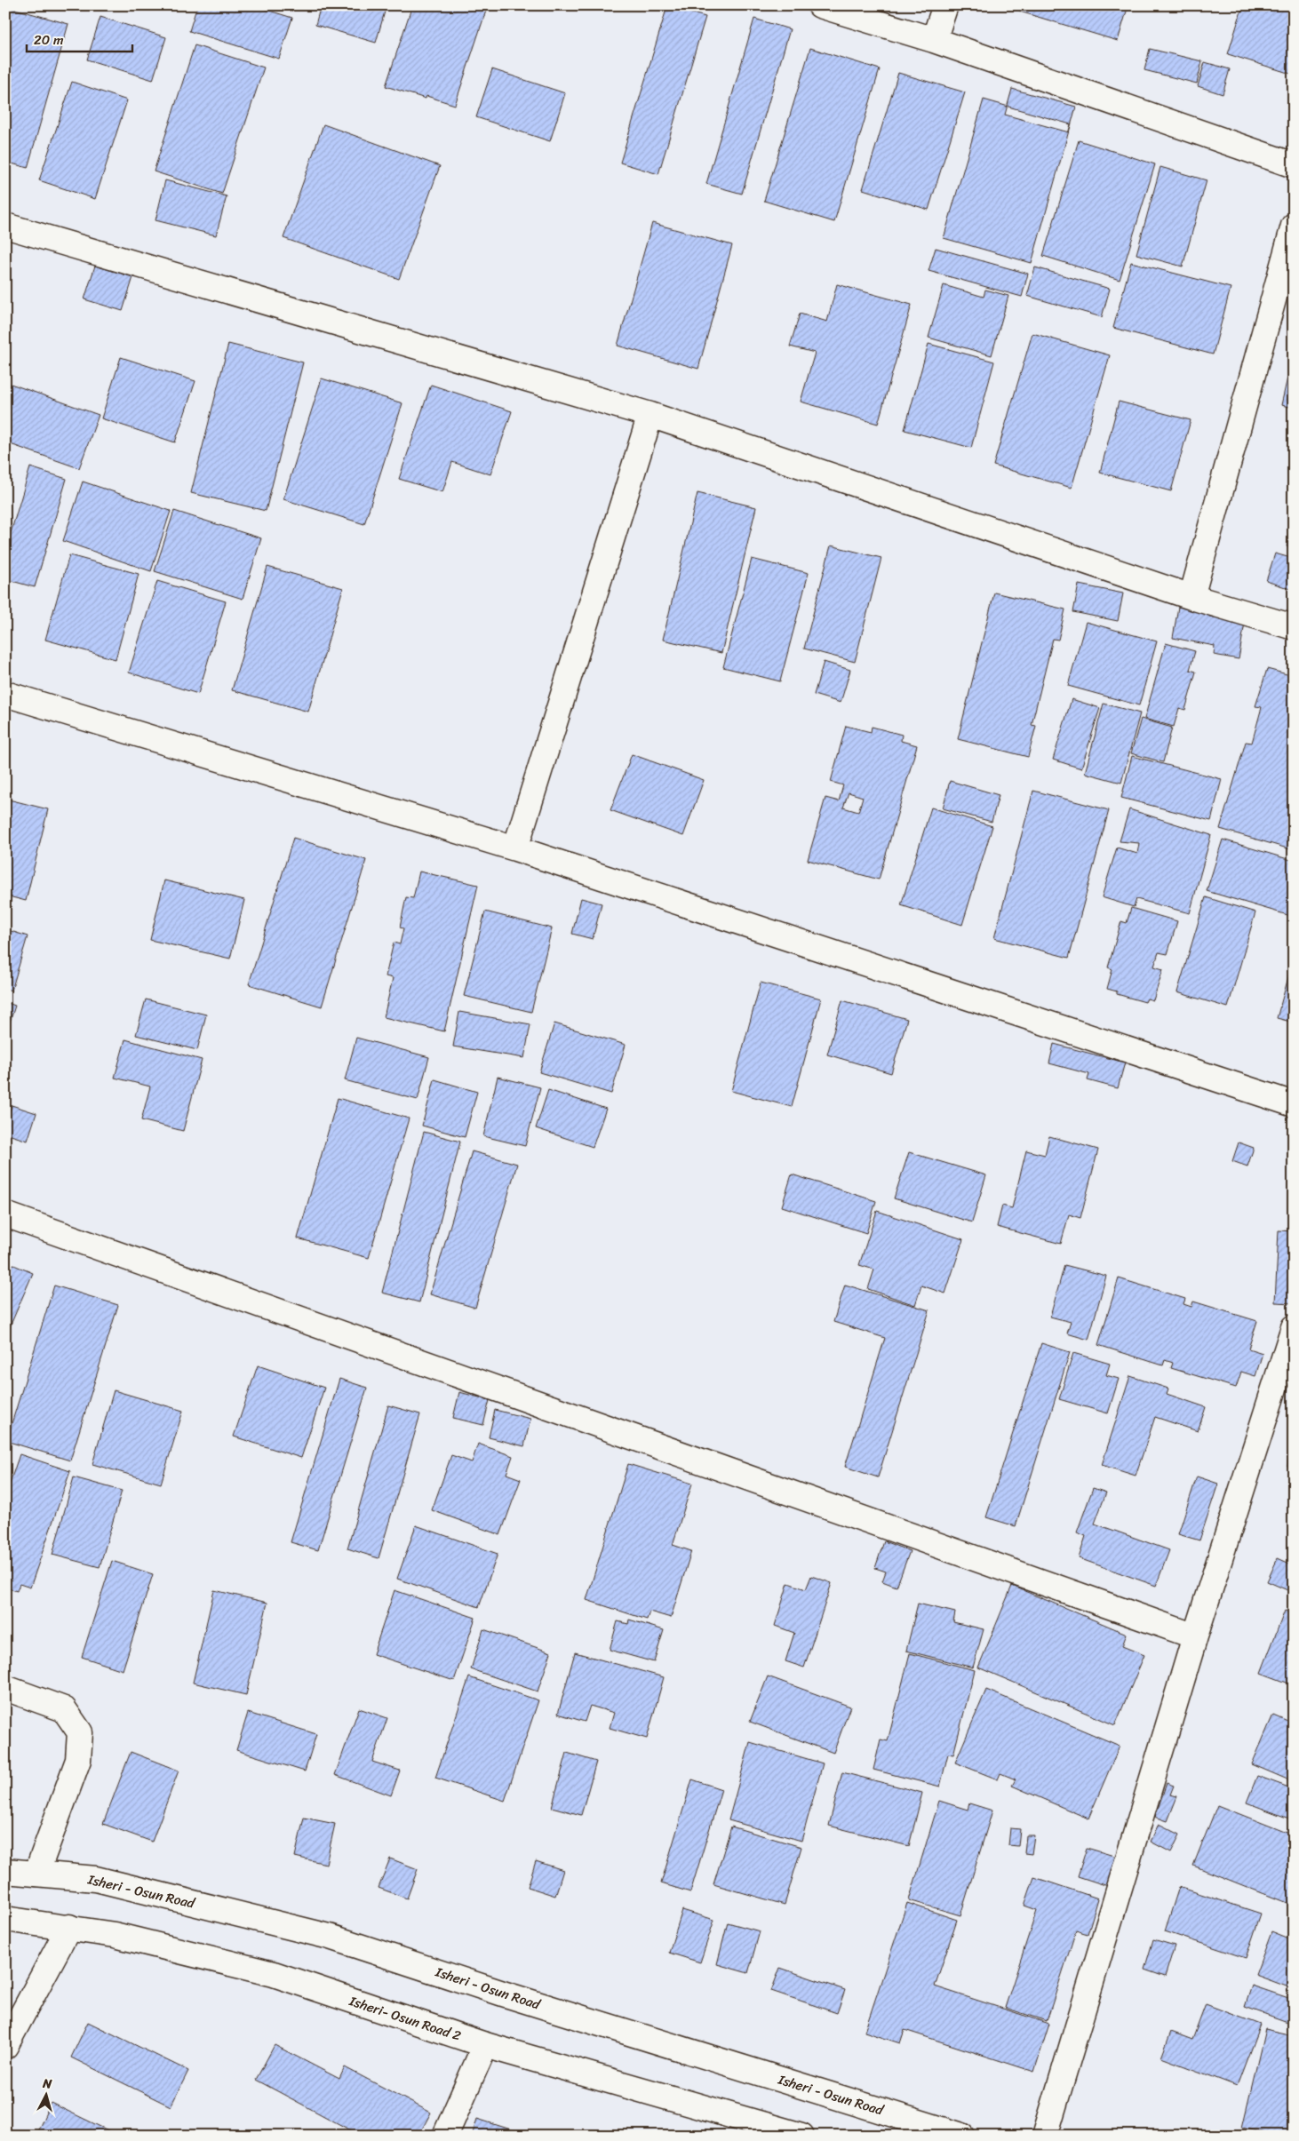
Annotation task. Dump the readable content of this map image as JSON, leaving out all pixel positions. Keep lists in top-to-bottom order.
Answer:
{
  "streets": {
    "street": ["Isheri - Osun Road", "Isheri- Osun Road 2"]
  },
  "scale_bar": "20 m",
  "north": "top"
}
